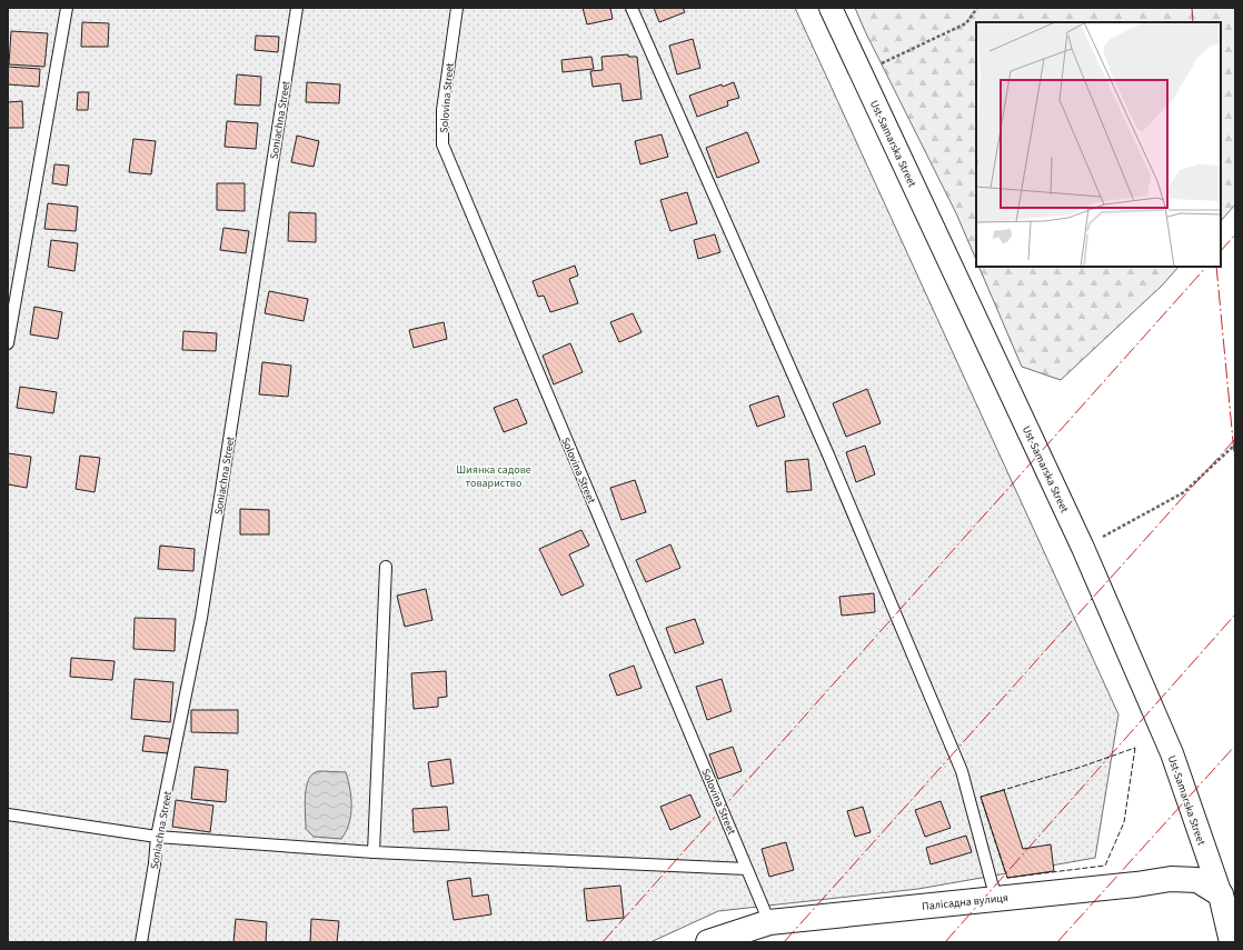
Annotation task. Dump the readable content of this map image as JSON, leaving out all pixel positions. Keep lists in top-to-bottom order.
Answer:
{
  "streets": {
    "street": ["Ust-Samarska Street", "Палісадна вулиця"],
    "lane": ["Solovina Street", "Soniachna Street"]
  },
  "crossings": [
    ["Solovina Street", "Палісадна вулиця"],
    ["Ust-Samarska Street", "Палісадна вулиця"]
  ],
  "parks": ["Шиянка садове товариство"]
}
